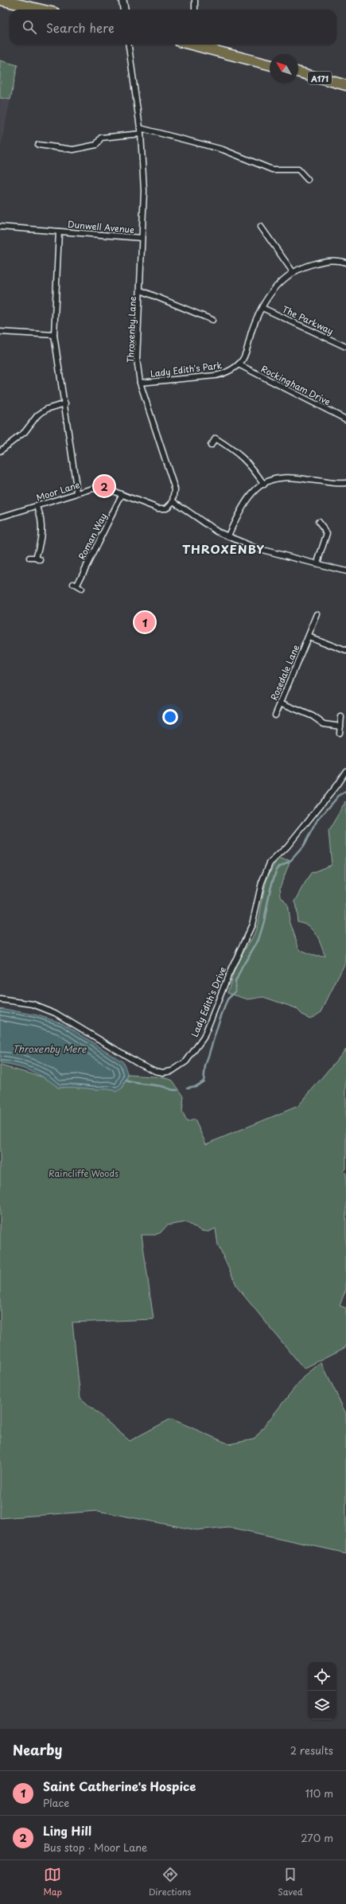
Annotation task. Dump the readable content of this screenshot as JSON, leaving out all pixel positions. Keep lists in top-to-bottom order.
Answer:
{
  "streets": {
    "highway": ["A171"],
    "street": [
      "Dunwell Avenue",
      "The Parkway",
      "Throxenby Lane",
      "Lady Edith's Park",
      "Rockingham Drive",
      "Moor Lane",
      "Roman Way",
      "Rosedale Lane",
      "Lady Edith's Drive"
    ]
  },
  "crossings": [
    ["Dunwell Avenue", "Throxenby Lane"],
    ["Throxenby Lane", "Lady Edith's Park"],
    ["Throxenby Lane", "Moor Lane"],
    ["Lady Edith's Park", "Rockingham Drive"],
    ["Moor Lane", "Roman Way"]
  ],
  "districts": ["THROXENBY"],
  "water": ["Throxenby Mere"],
  "parks": ["Raincliffe Woods"],
  "north": "top left",
  "page": {
    "search": "Search here",
    "pins": ["2", "1"],
    "heading": ["Nearby", "2 results"],
    "list": [
      {
        "mark": "1",
        "name": "Saint Catherine's Hospice",
        "note": "Place",
        "value": "110 m"
      },
      {
        "mark": "2",
        "name": "Ling Hill",
        "note": "Bus stop · Moor Lane",
        "value": "270 m"
      }
    ],
    "nav": ["Map", "Directions", "Saved"]
  }
}
